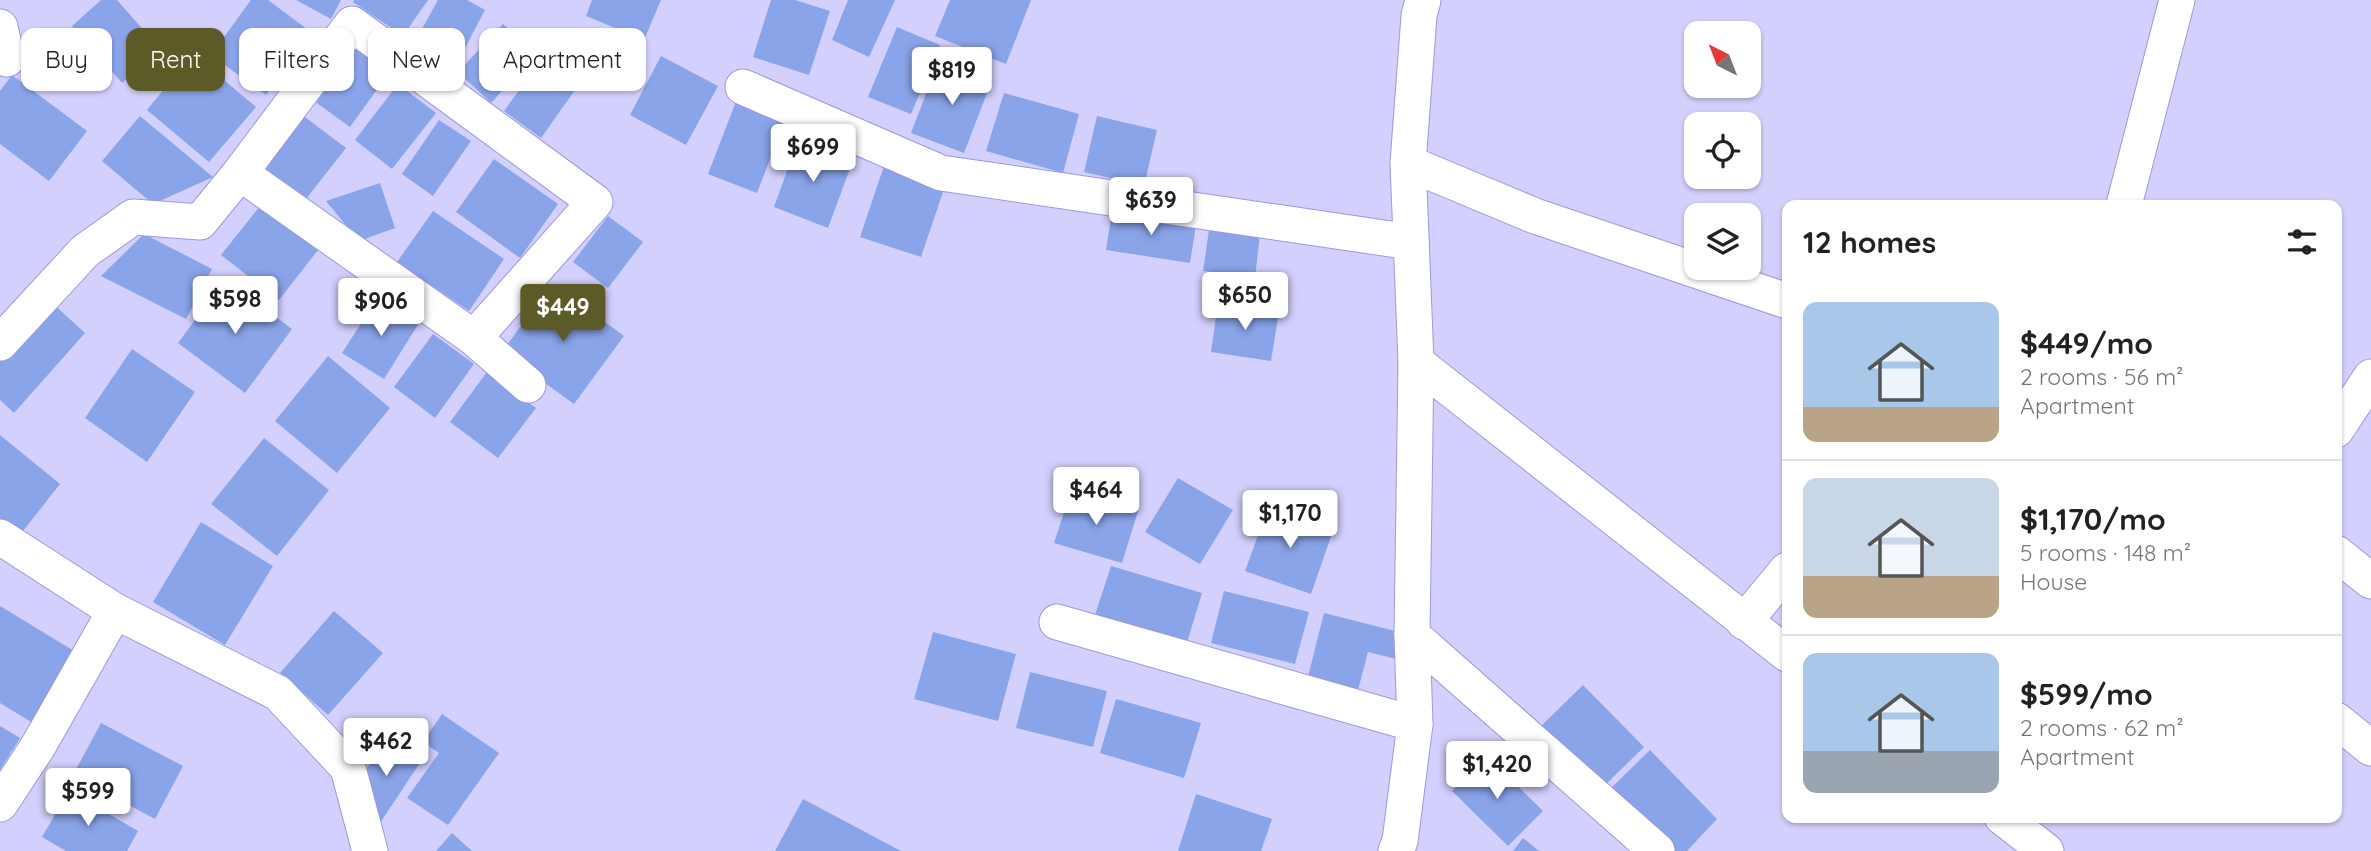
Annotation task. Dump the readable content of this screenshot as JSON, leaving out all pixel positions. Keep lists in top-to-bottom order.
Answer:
{
  "north": "top left",
  "page": {
    "chip": [
      "Buy",
      "Rent",
      "Filters",
      "New",
      "Apartment"
    ],
    "price": [
      "$819",
      "$699",
      "$639",
      "$650",
      "$598",
      "$906",
      "$449",
      "$464",
      "$1,170",
      "$462",
      "$1,420",
      "$599"
    ],
    "heading": "12 homes",
    "list": [
      {
        "name": "$449/mo",
        "note": "2 rooms · 56 m² · Apartment"
      },
      {
        "name": "$1,170/mo",
        "note": "5 rooms · 148 m² · House"
      },
      {
        "name": "$599/mo",
        "note": "2 rooms · 62 m² · Apartment"
      }
    ]
  }
}
